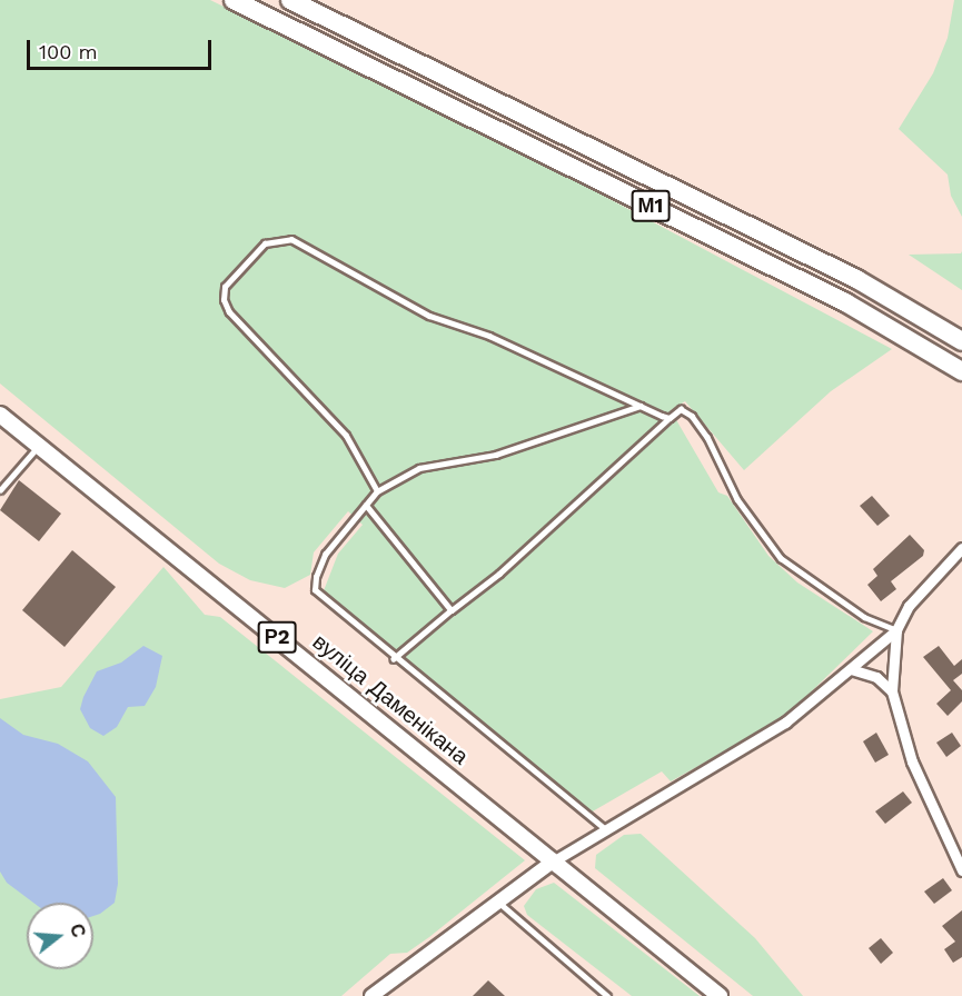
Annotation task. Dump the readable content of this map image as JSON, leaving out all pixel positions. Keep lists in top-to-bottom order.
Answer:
{
  "streets": {
    "highway": ["М1"],
    "main road": ["Р2", "вуліца Даменікана"]
  },
  "scale_bar": "100 m",
  "north": "right"
}
